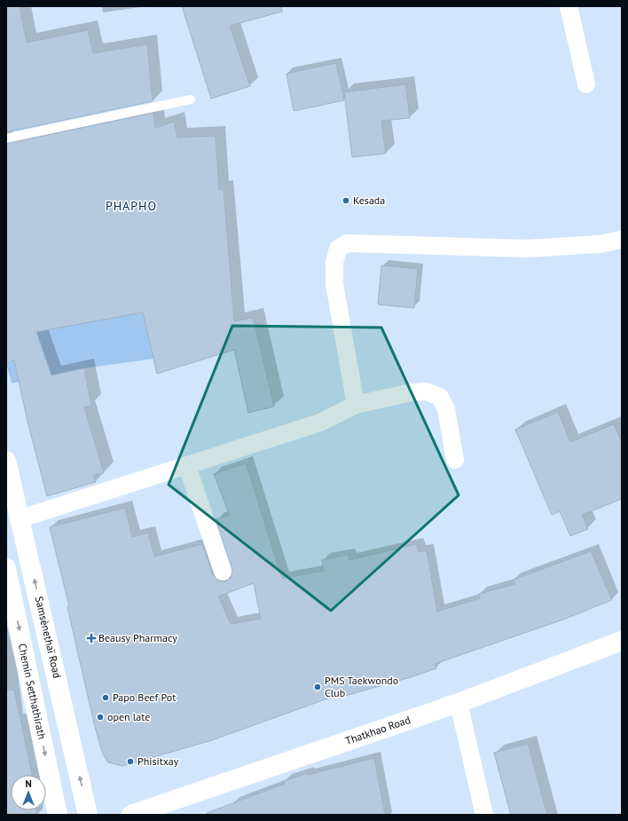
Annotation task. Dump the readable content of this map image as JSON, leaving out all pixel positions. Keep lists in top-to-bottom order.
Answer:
{
  "streets": {
    "main road": ["Samsènethaï Road", "Chemin Setthathirath", "Thatkhao Road"]
  },
  "one_way": ["Samsènethaï Road", "Chemin Setthathirath"],
  "districts": ["PHAPHO"],
  "places": {
    "other": [
      "Kesada",
      "PMS Taekwondo Club",
      "Papo Beef Pot",
      "open late",
      "Phisitxay"
    ],
    "health": ["Beausy Pharmacy"]
  },
  "north": "top"
}
